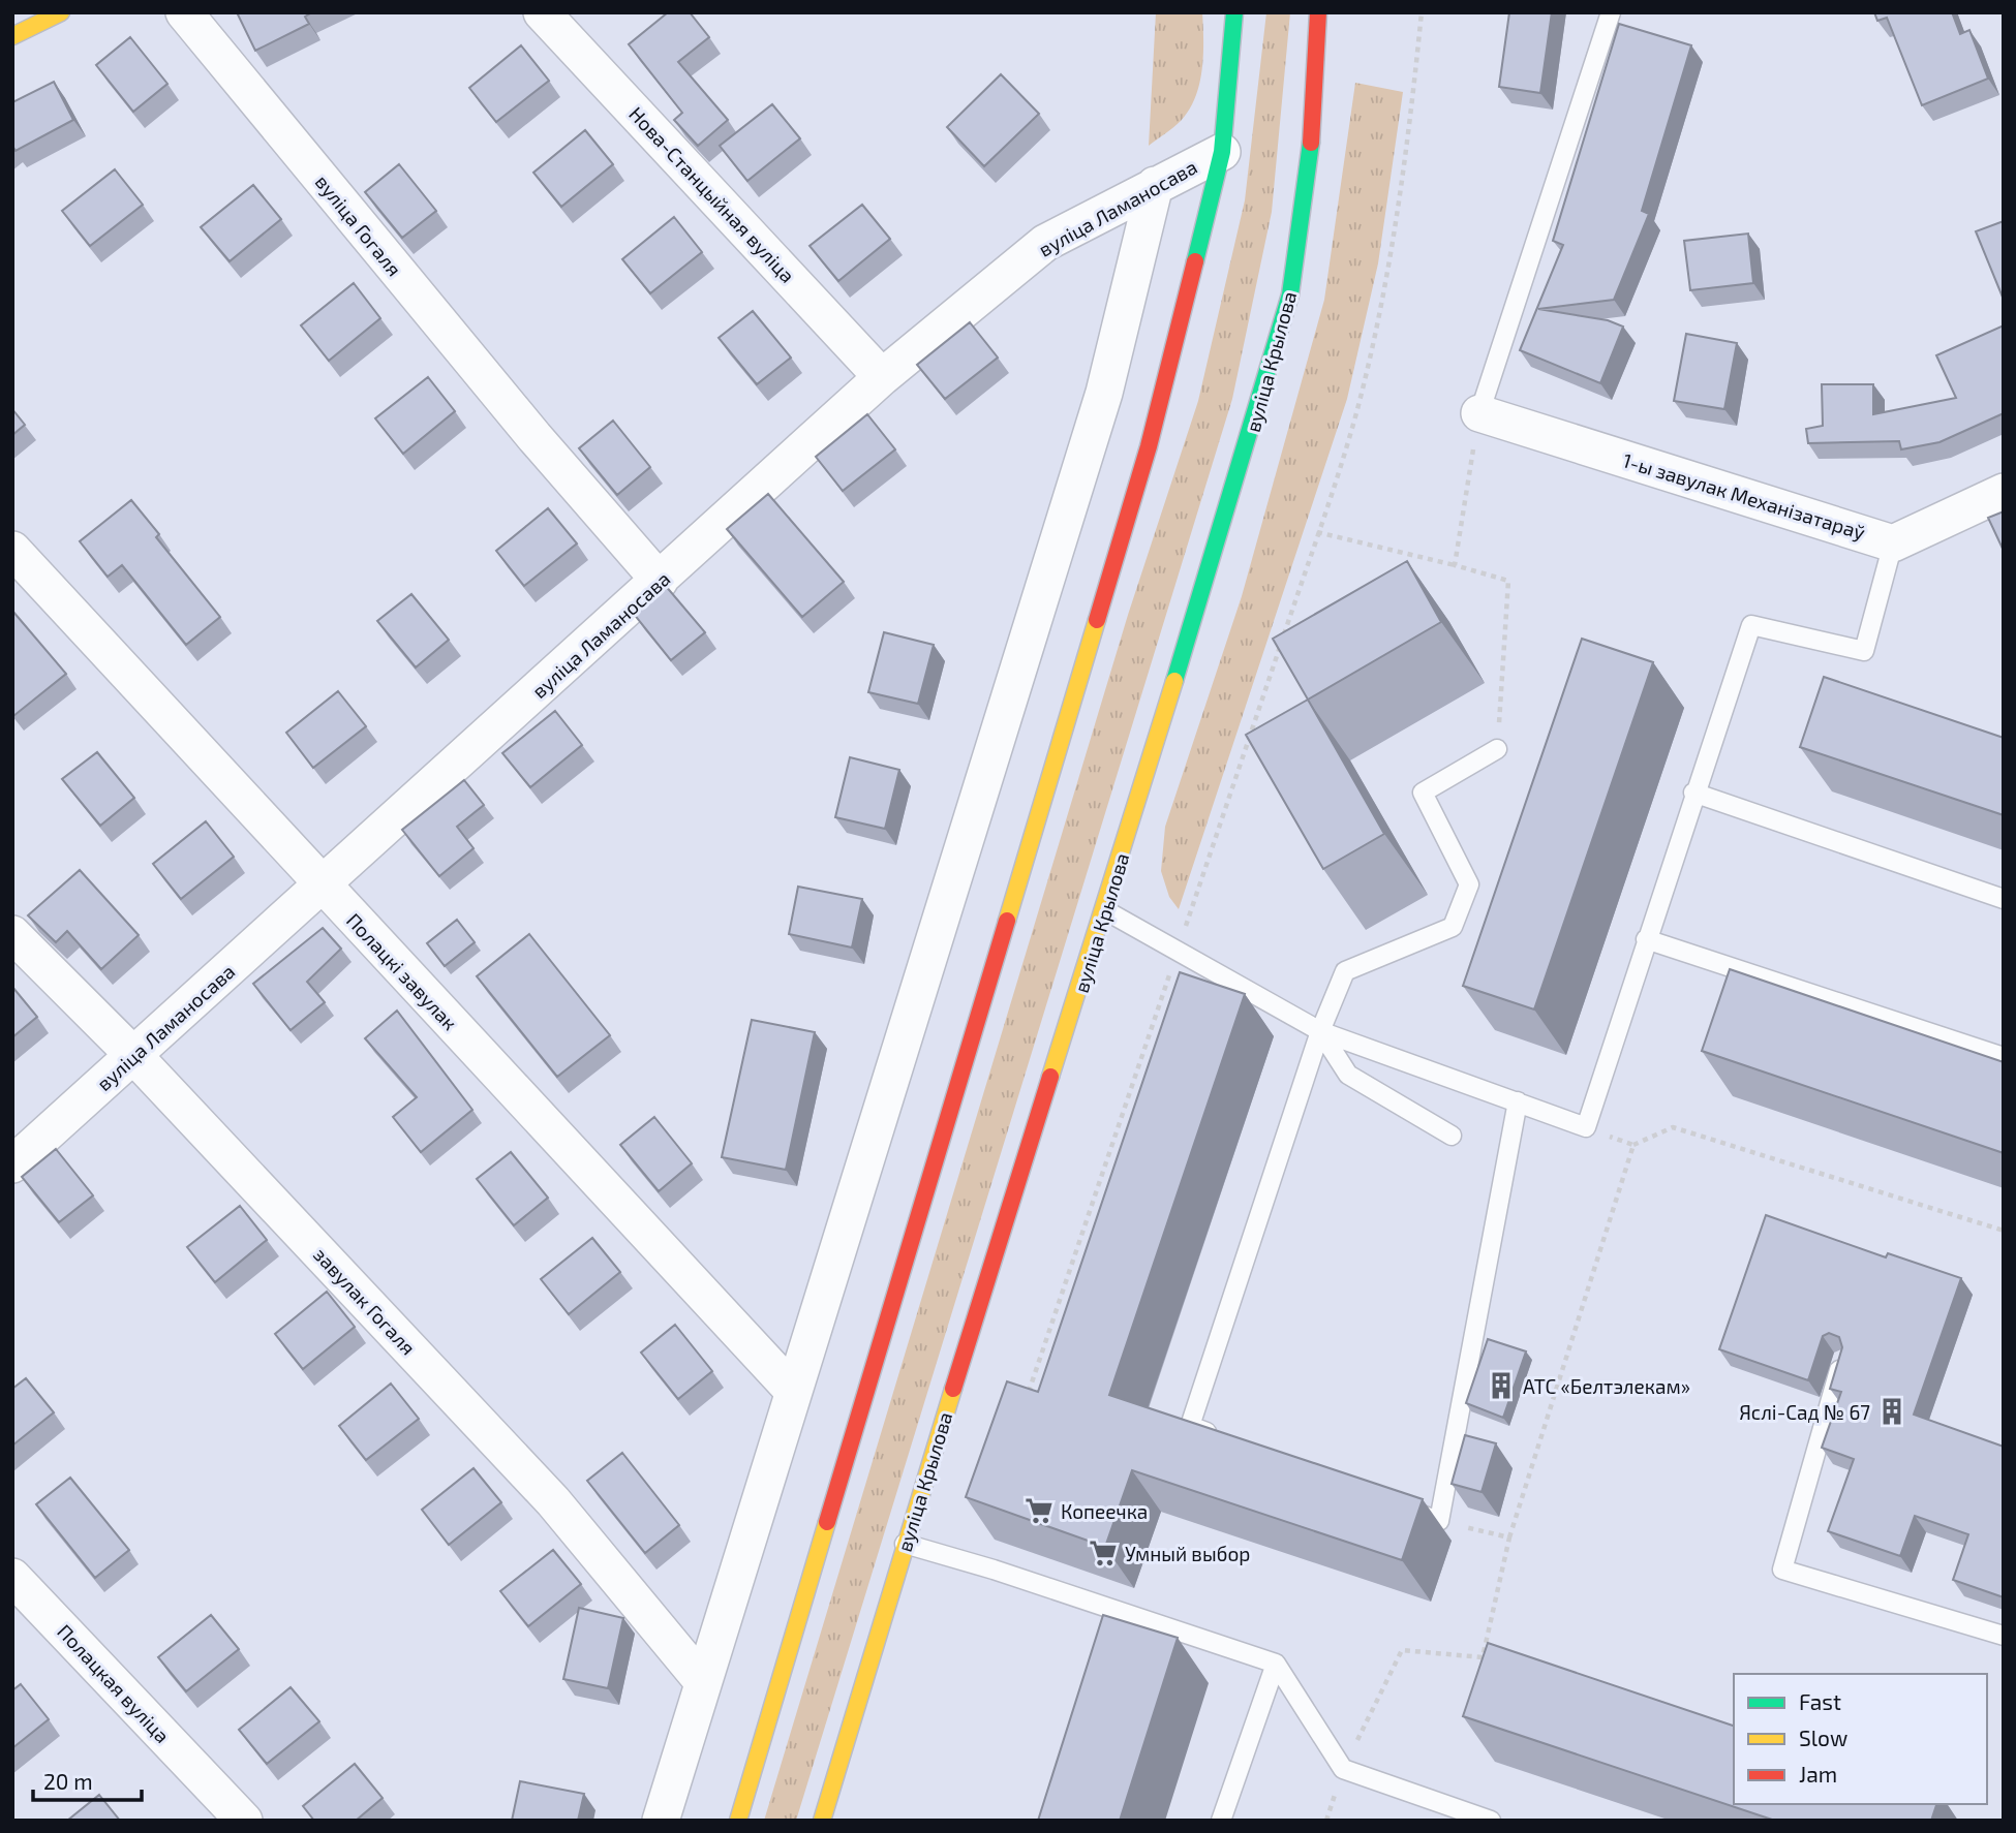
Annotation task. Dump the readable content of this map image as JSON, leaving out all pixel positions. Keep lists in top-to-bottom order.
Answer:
{
  "streets": {
    "main road": ["вуліца Крылова"],
    "street": [
      "Нова-Станцыйная вуліца",
      "вуліца Ламаносава",
      "вуліца Гогаля",
      "1-ы завулак Механізатараў",
      "Полацкі завулак",
      "завулак Гогаля",
      "Полацкая вуліца"
    ]
  },
  "crossings": [
    ["Нова-Станцыйная вуліца", "вуліца Ламаносава"],
    ["вуліца Ламаносава", "вуліца Гогаля"],
    ["вуліца Ламаносава", "Полацкі завулак"],
    ["вуліца Ламаносава", "завулак Гогаля"]
  ],
  "places": {
    "building": ["АТС «Белтэлекам»", "Яслі-Сад № 67"],
    "supermarket": ["Копеечка", "Умный выбор"]
  },
  "legend": ["Fast", "Slow", "Jam"],
  "scale_bar": "20 m"
}
